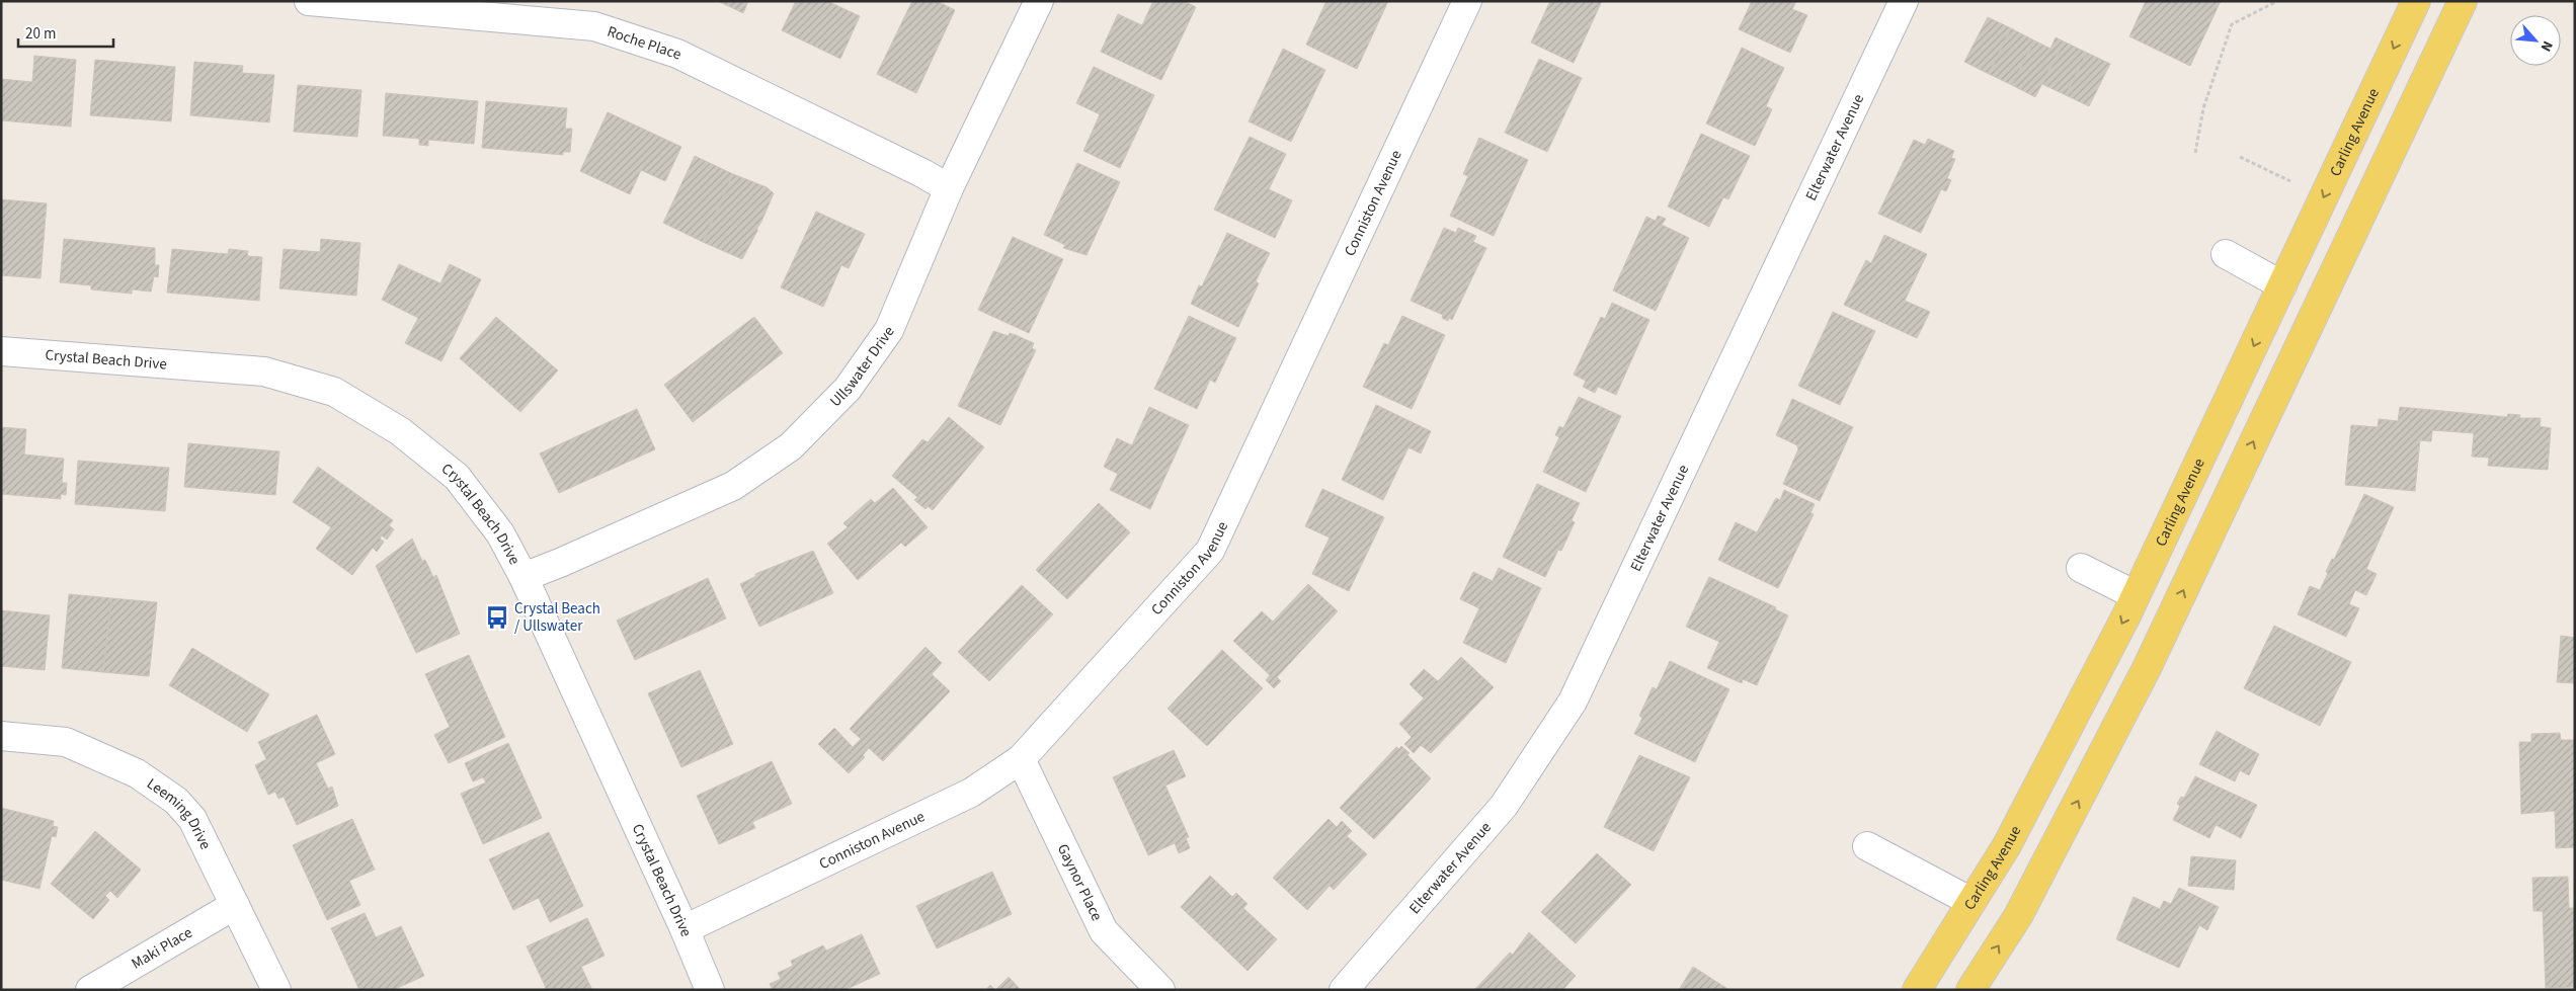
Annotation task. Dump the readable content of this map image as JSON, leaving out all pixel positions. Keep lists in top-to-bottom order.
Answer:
{
  "streets": {
    "main road": ["Carling Avenue"],
    "street": [
      "Roche Place",
      "Elterwater Avenue",
      "Conniston Avenue",
      "Crystal Beach Drive",
      "Ullswater Drive",
      "Leeming Drive",
      "Gaynor Place",
      "Maki Place"
    ]
  },
  "crossings": [
    ["Roche Place", "Ullswater Drive"],
    ["Conniston Avenue", "Crystal Beach Drive"],
    ["Conniston Avenue", "Gaynor Place"],
    ["Crystal Beach Drive", "Ullswater Drive"],
    ["Leeming Drive", "Maki Place"]
  ],
  "places": {
    "bus stop": ["Crystal Beach / Ullswater"]
  },
  "scale_bar": "20 m",
  "north": "bottom right"
}
